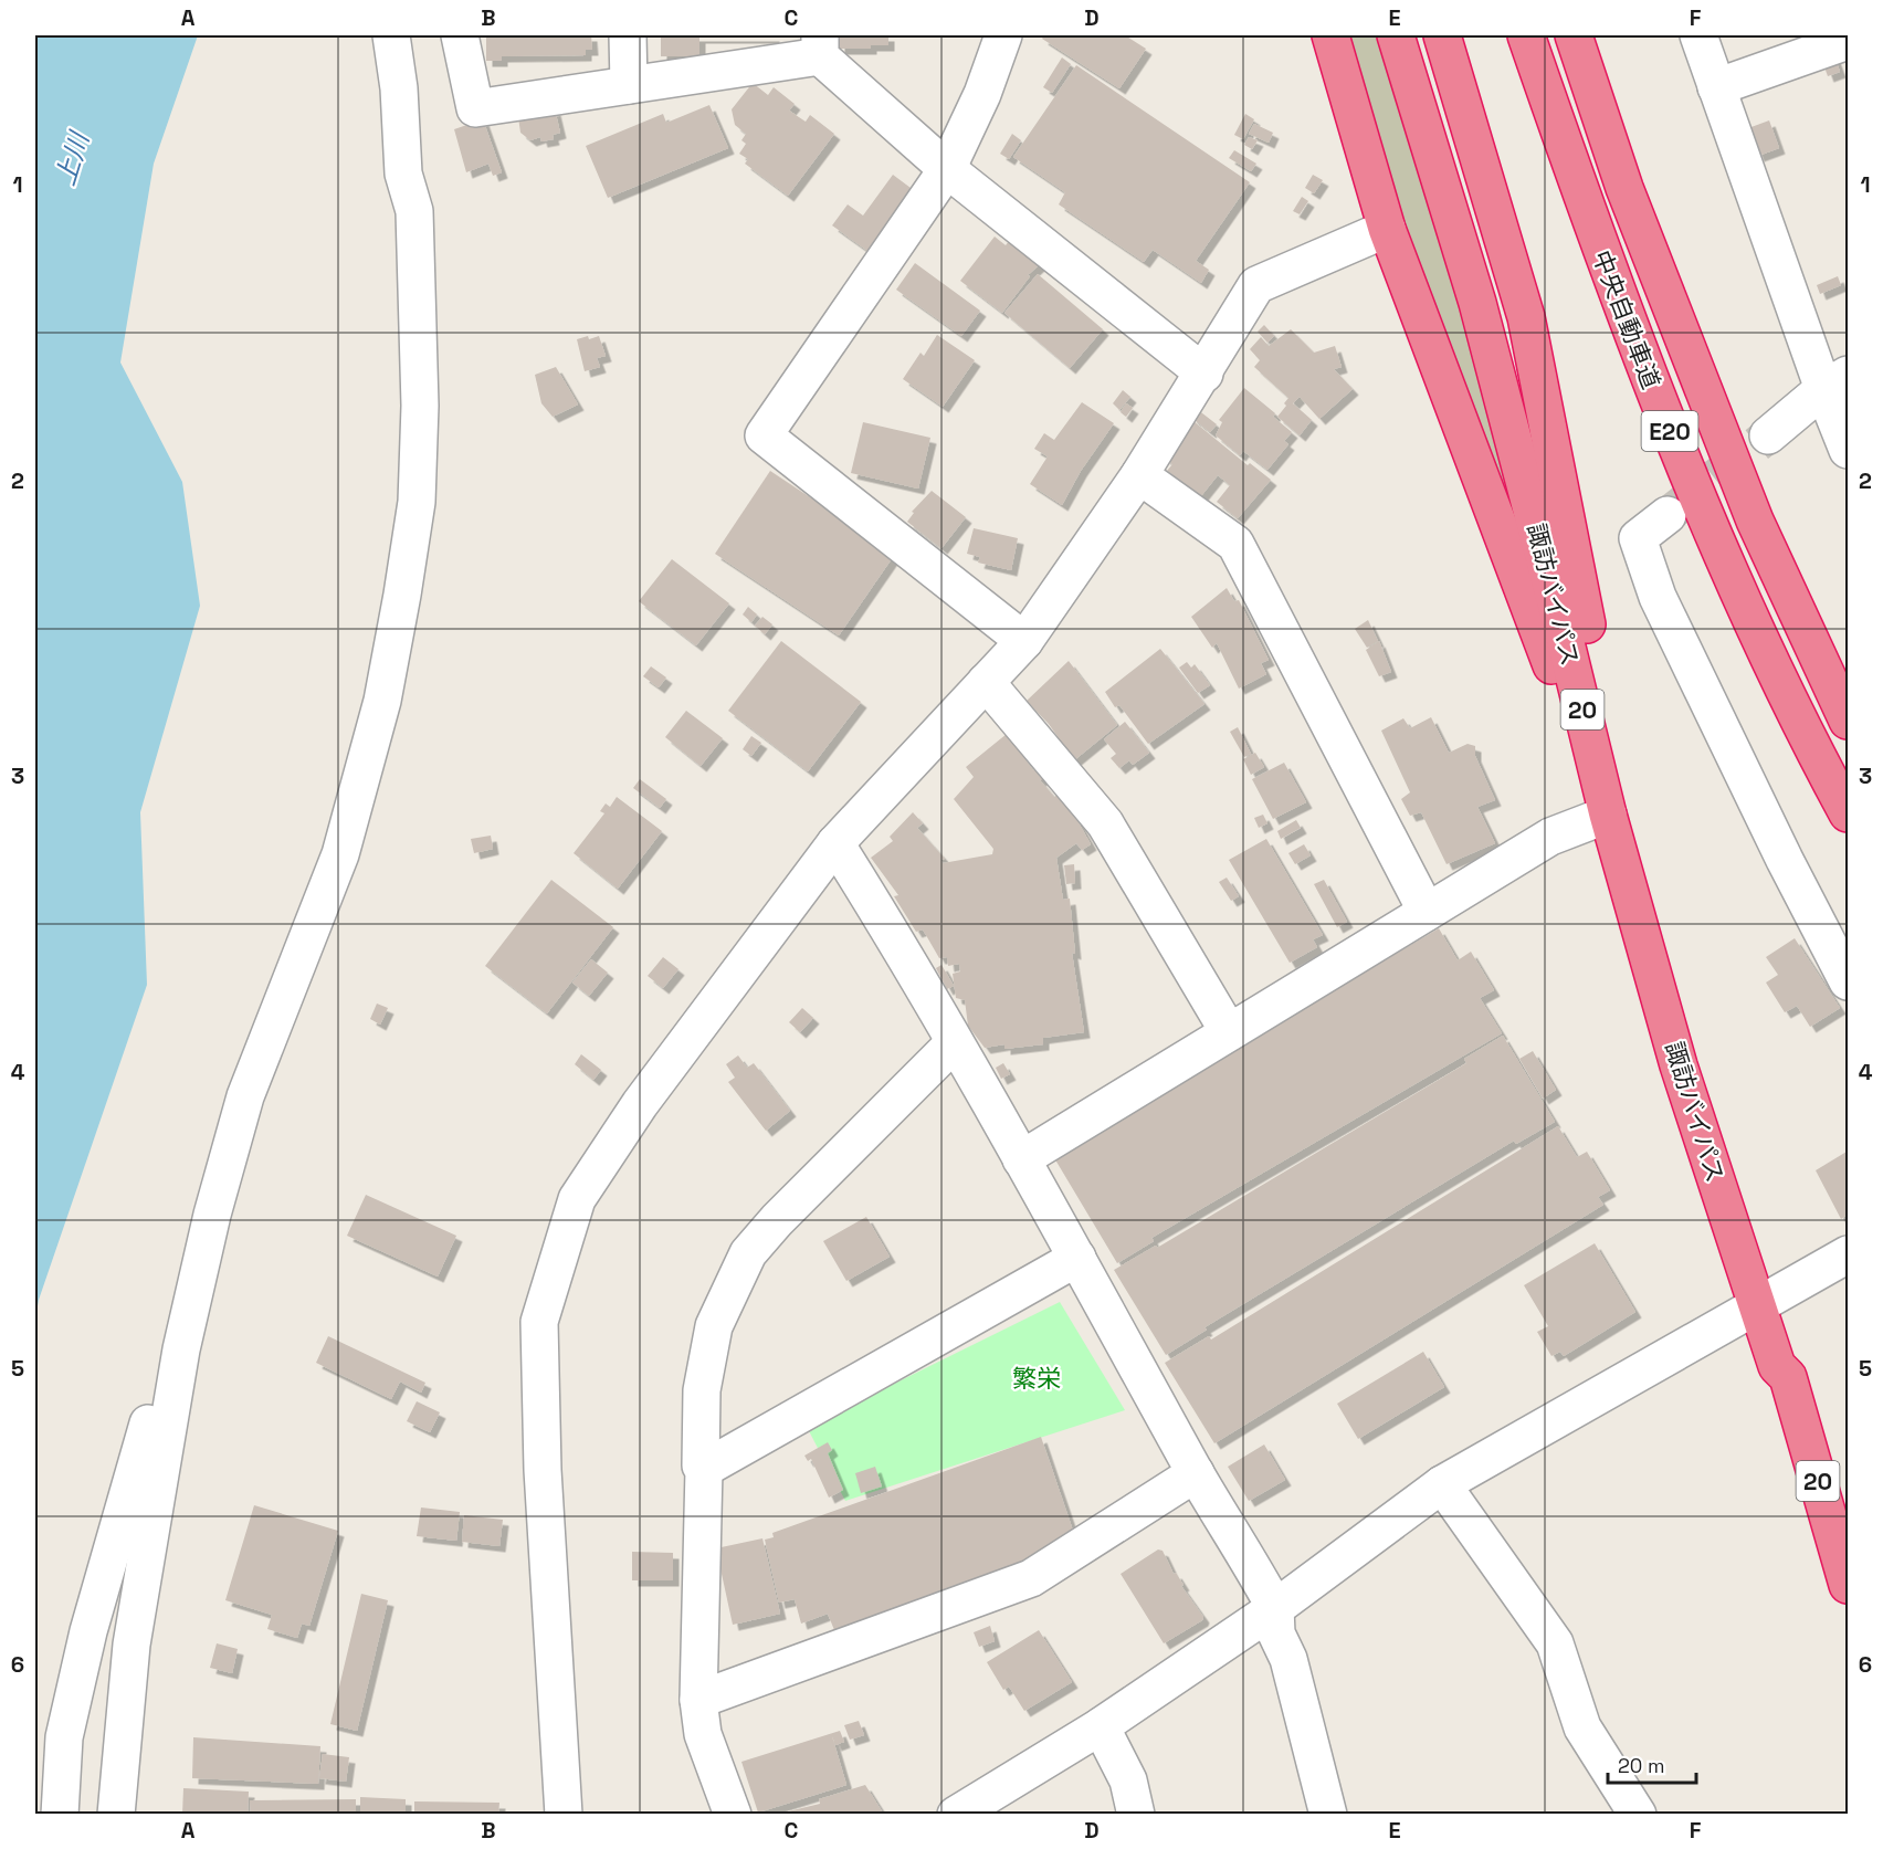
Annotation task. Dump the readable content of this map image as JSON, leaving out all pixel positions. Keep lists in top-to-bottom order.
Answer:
{
  "streets": {
    "highway": [
      "中央自動車道",
      "E20",
      "諏訪バイパス",
      "20"
    ]
  },
  "crossings": [
    ["諏訪バイパス", "20"]
  ],
  "water": ["上川"],
  "parks": ["繁栄"],
  "scale_bar": "20 m",
  "grid": {
    "columns": [
      "A",
      "B",
      "C",
      "D",
      "E",
      "F"
    ],
    "rows": [
      "1",
      "2",
      "3",
      "4",
      "5",
      "6"
    ]
  }
}
